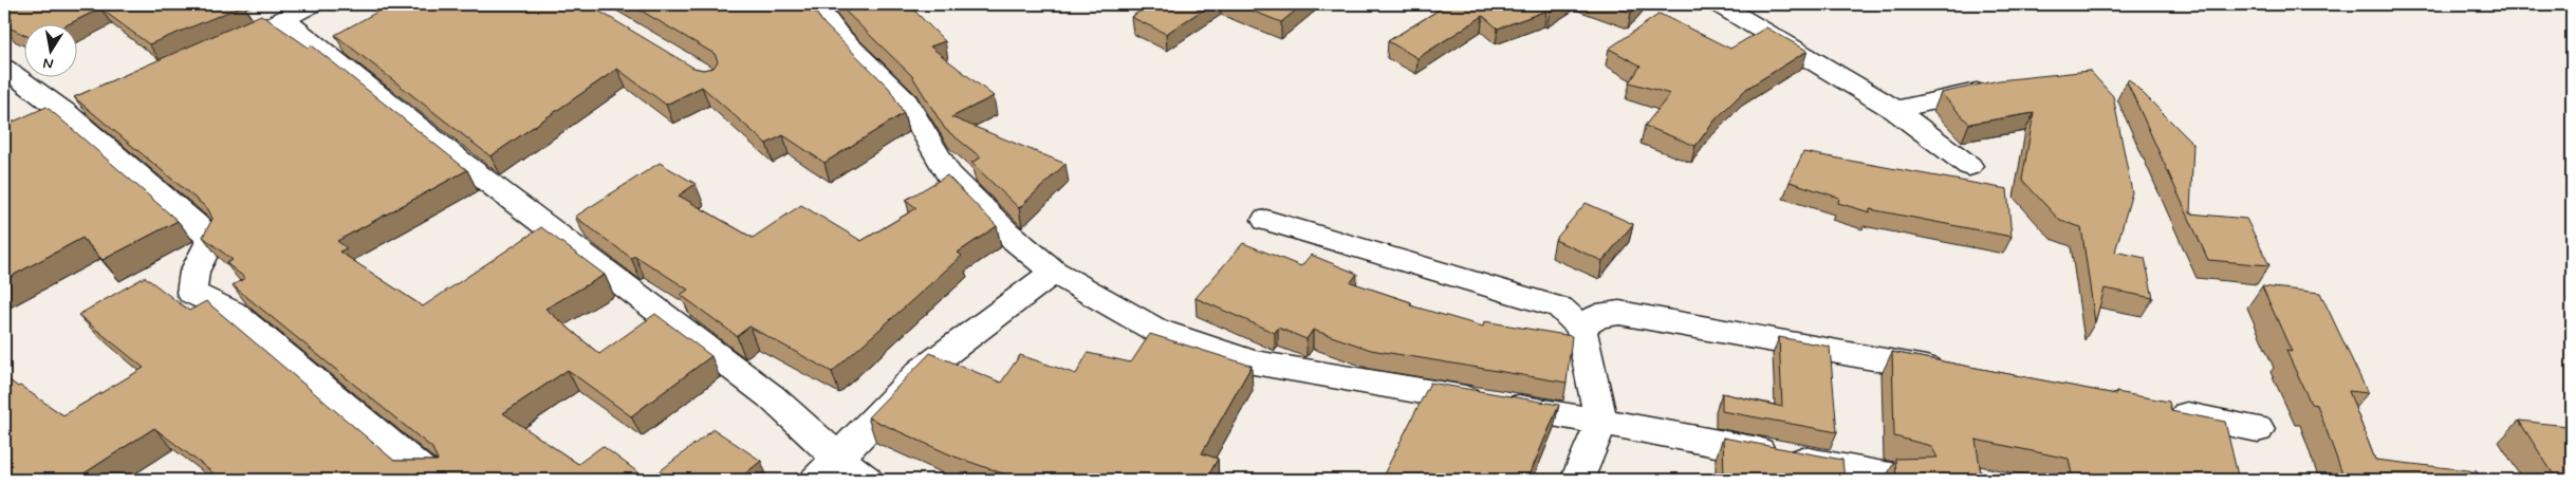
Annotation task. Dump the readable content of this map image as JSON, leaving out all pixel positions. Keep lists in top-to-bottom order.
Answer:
{
  "north": "bottom"
}
